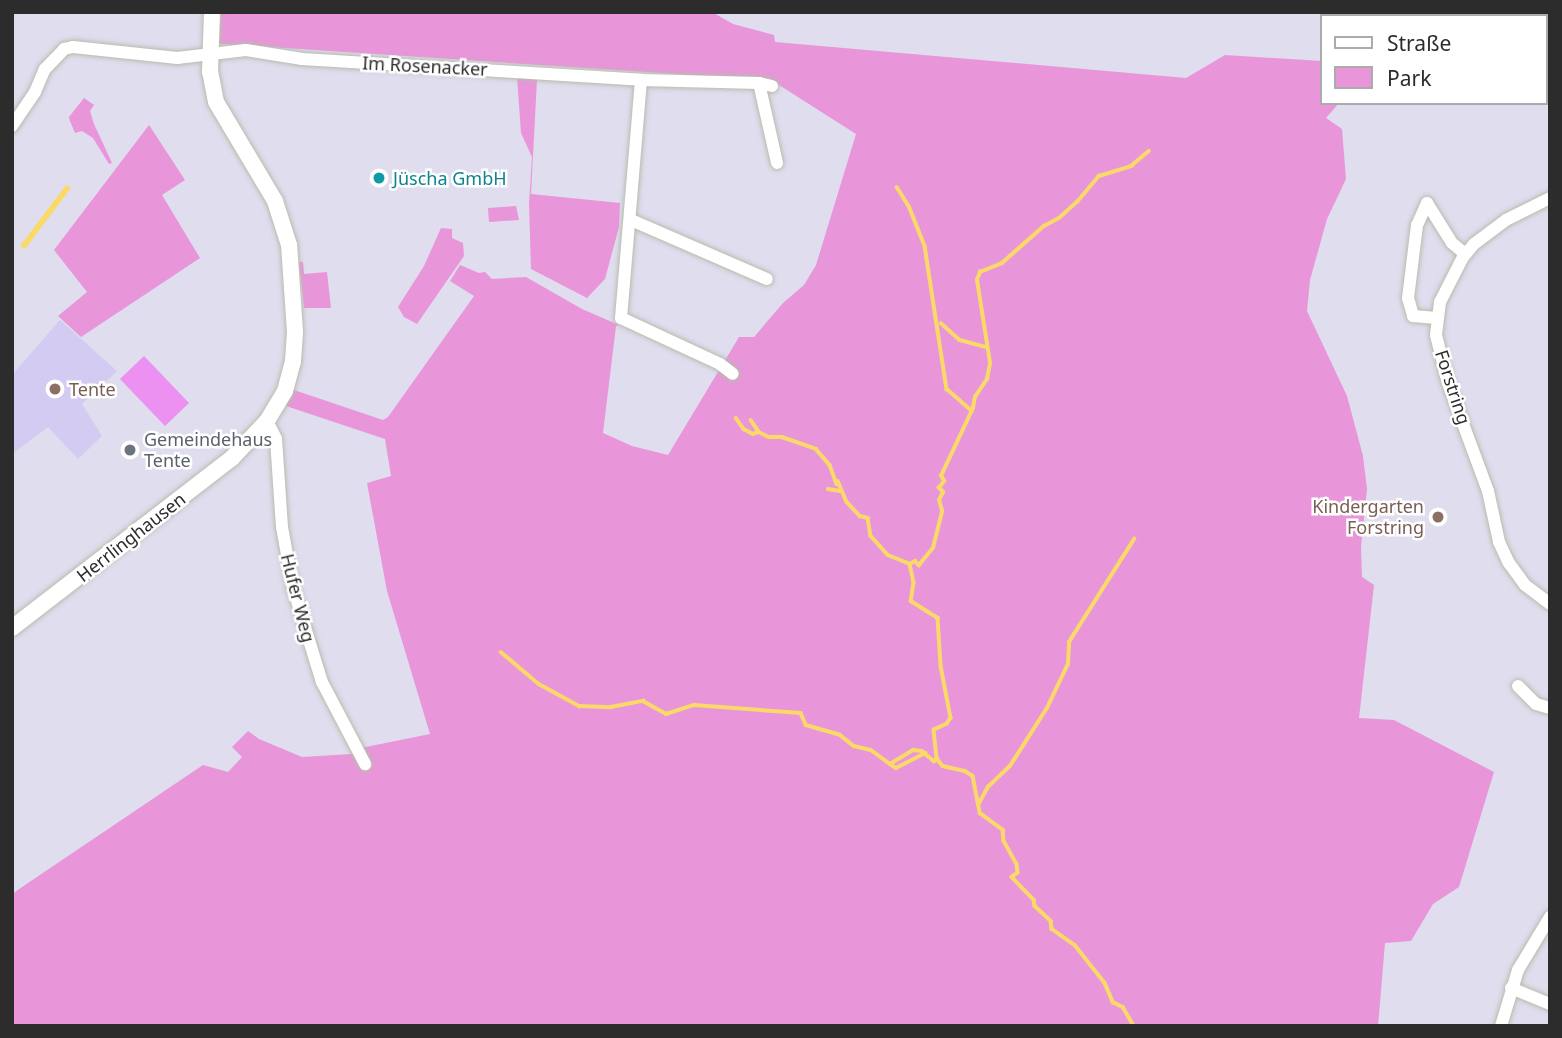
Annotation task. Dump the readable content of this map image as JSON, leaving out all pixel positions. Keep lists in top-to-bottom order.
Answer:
{
  "streets": {
    "street": [
      "Im Rosenacker",
      "Forstring",
      "Herrlinghausen",
      "Hufer Weg"
    ]
  },
  "crossings": [
    ["Im Rosenacker", "Herrlinghausen"],
    ["Herrlinghausen", "Hufer Weg"]
  ],
  "places": [
    "Jüscha GmbH",
    "Tente",
    "Gemeindehaus Tente",
    "Kindergarten Forstring"
  ],
  "legend": ["Straße", "Park"]
}
